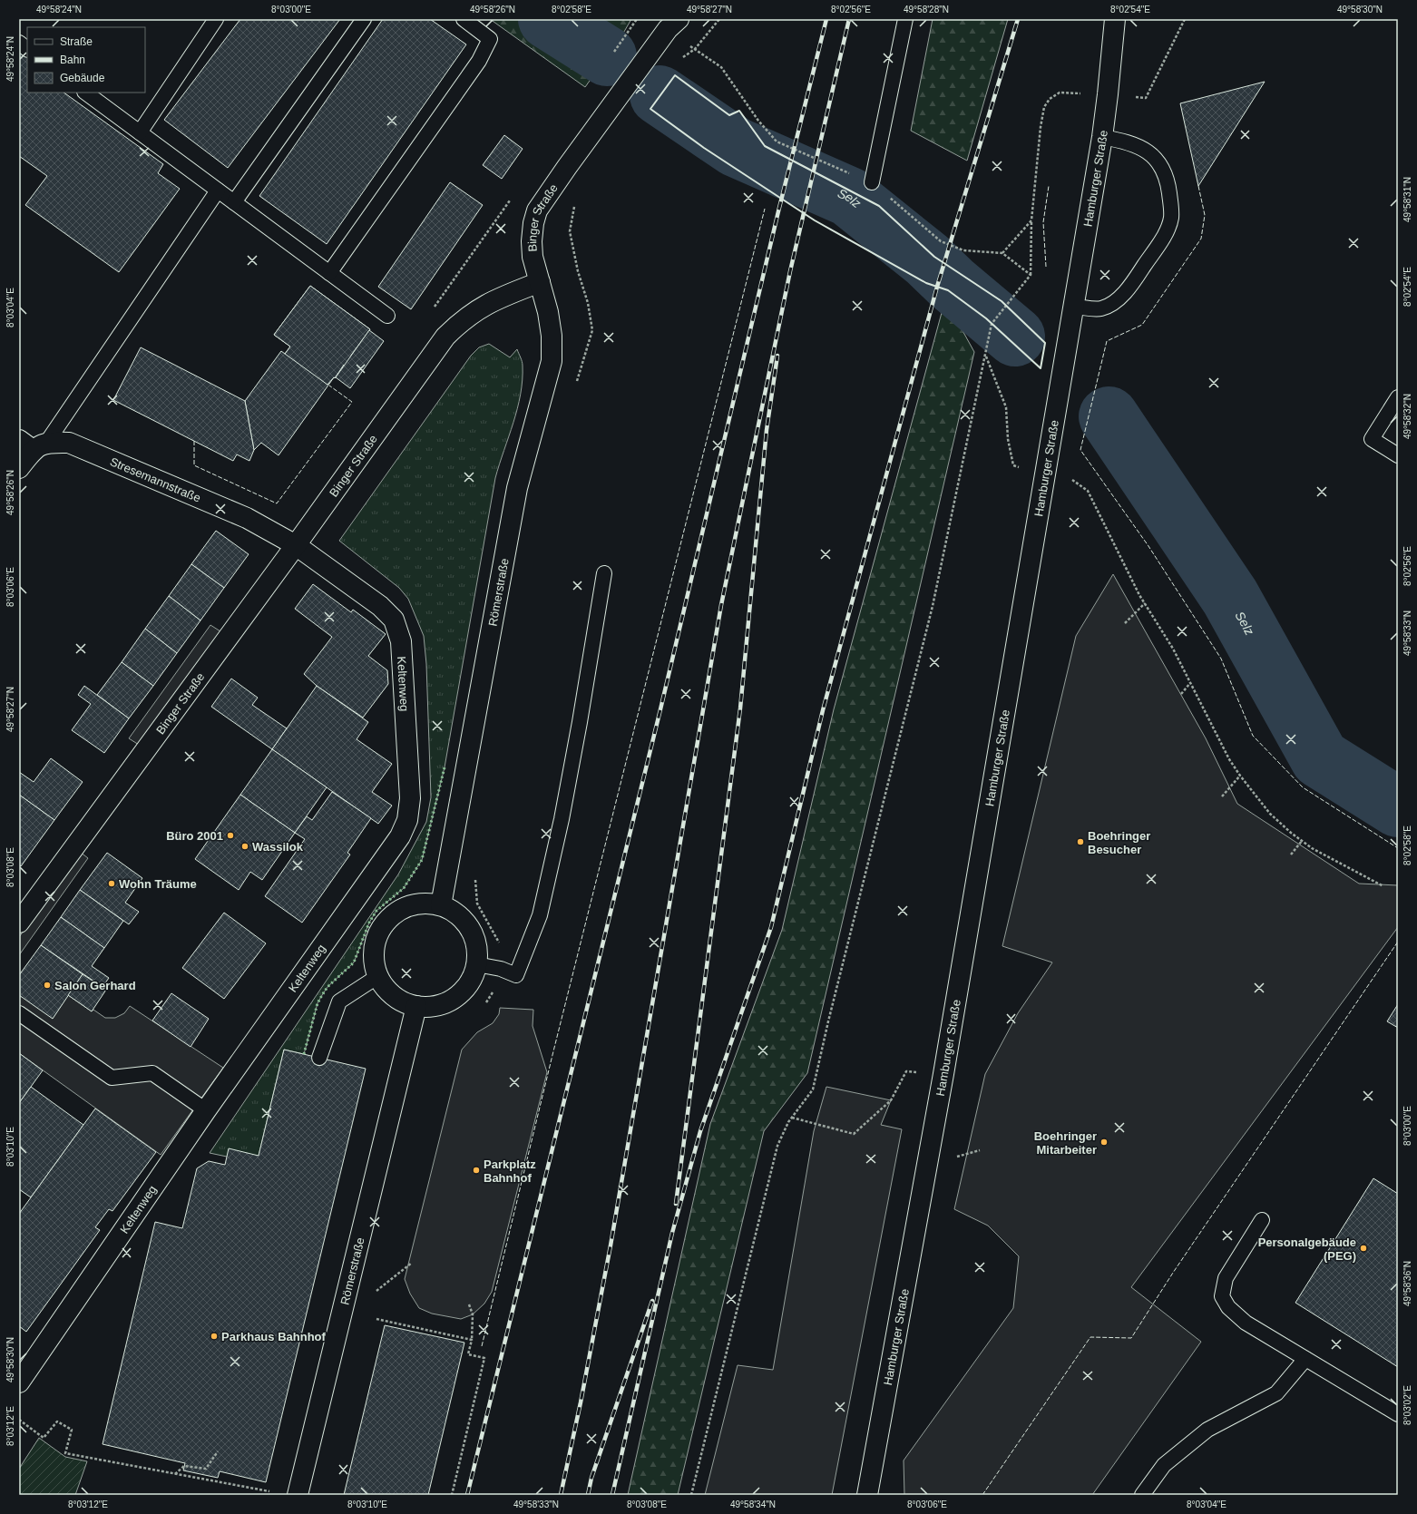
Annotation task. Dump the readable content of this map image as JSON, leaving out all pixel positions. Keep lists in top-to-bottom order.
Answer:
{
  "streets": {
    "street": [
      "Hamburger Straße",
      "Binger Straße",
      "Stresemannstraße",
      "Römerstraße",
      "Keltenweg"
    ]
  },
  "crossings": [
    ["Binger Straße", "Stresemannstraße"],
    ["Binger Straße", "Römerstraße"],
    ["Binger Straße", "Keltenweg"],
    ["Stresemannstraße", "Keltenweg"]
  ],
  "water": ["Selz"],
  "places": [
    "Büro 2001",
    "Boehringer Besucher",
    "Wassilok",
    "Wohn Träume",
    "Salon Gerhard",
    "Boehringer Mitarbeiter",
    "Parkplatz Bahnhof",
    "Personalgebäude (PEG)",
    "Parkhaus Bahnhof"
  ],
  "legend": ["Straße", "Bahn", "Gebäude"],
  "coordinates": [
    "49°58'24\"N",
    "8°03'00\"E",
    "49°58'26\"N",
    "8°02'58\"E",
    "49°58'27\"N",
    "8°02'56\"E",
    "49°58'28\"N",
    "8°02'54\"E",
    "49°58'30\"N",
    "49°58'31\"N",
    "8°03'04\"E",
    "49°58'32\"N",
    "8°03'06\"E",
    "49°58'33\"N",
    "8°03'08\"E",
    "8°03'10\"E",
    "49°58'36\"N",
    "8°03'02\"E",
    "8°03'12\"E",
    "49°58'34\"N"
  ]
}
